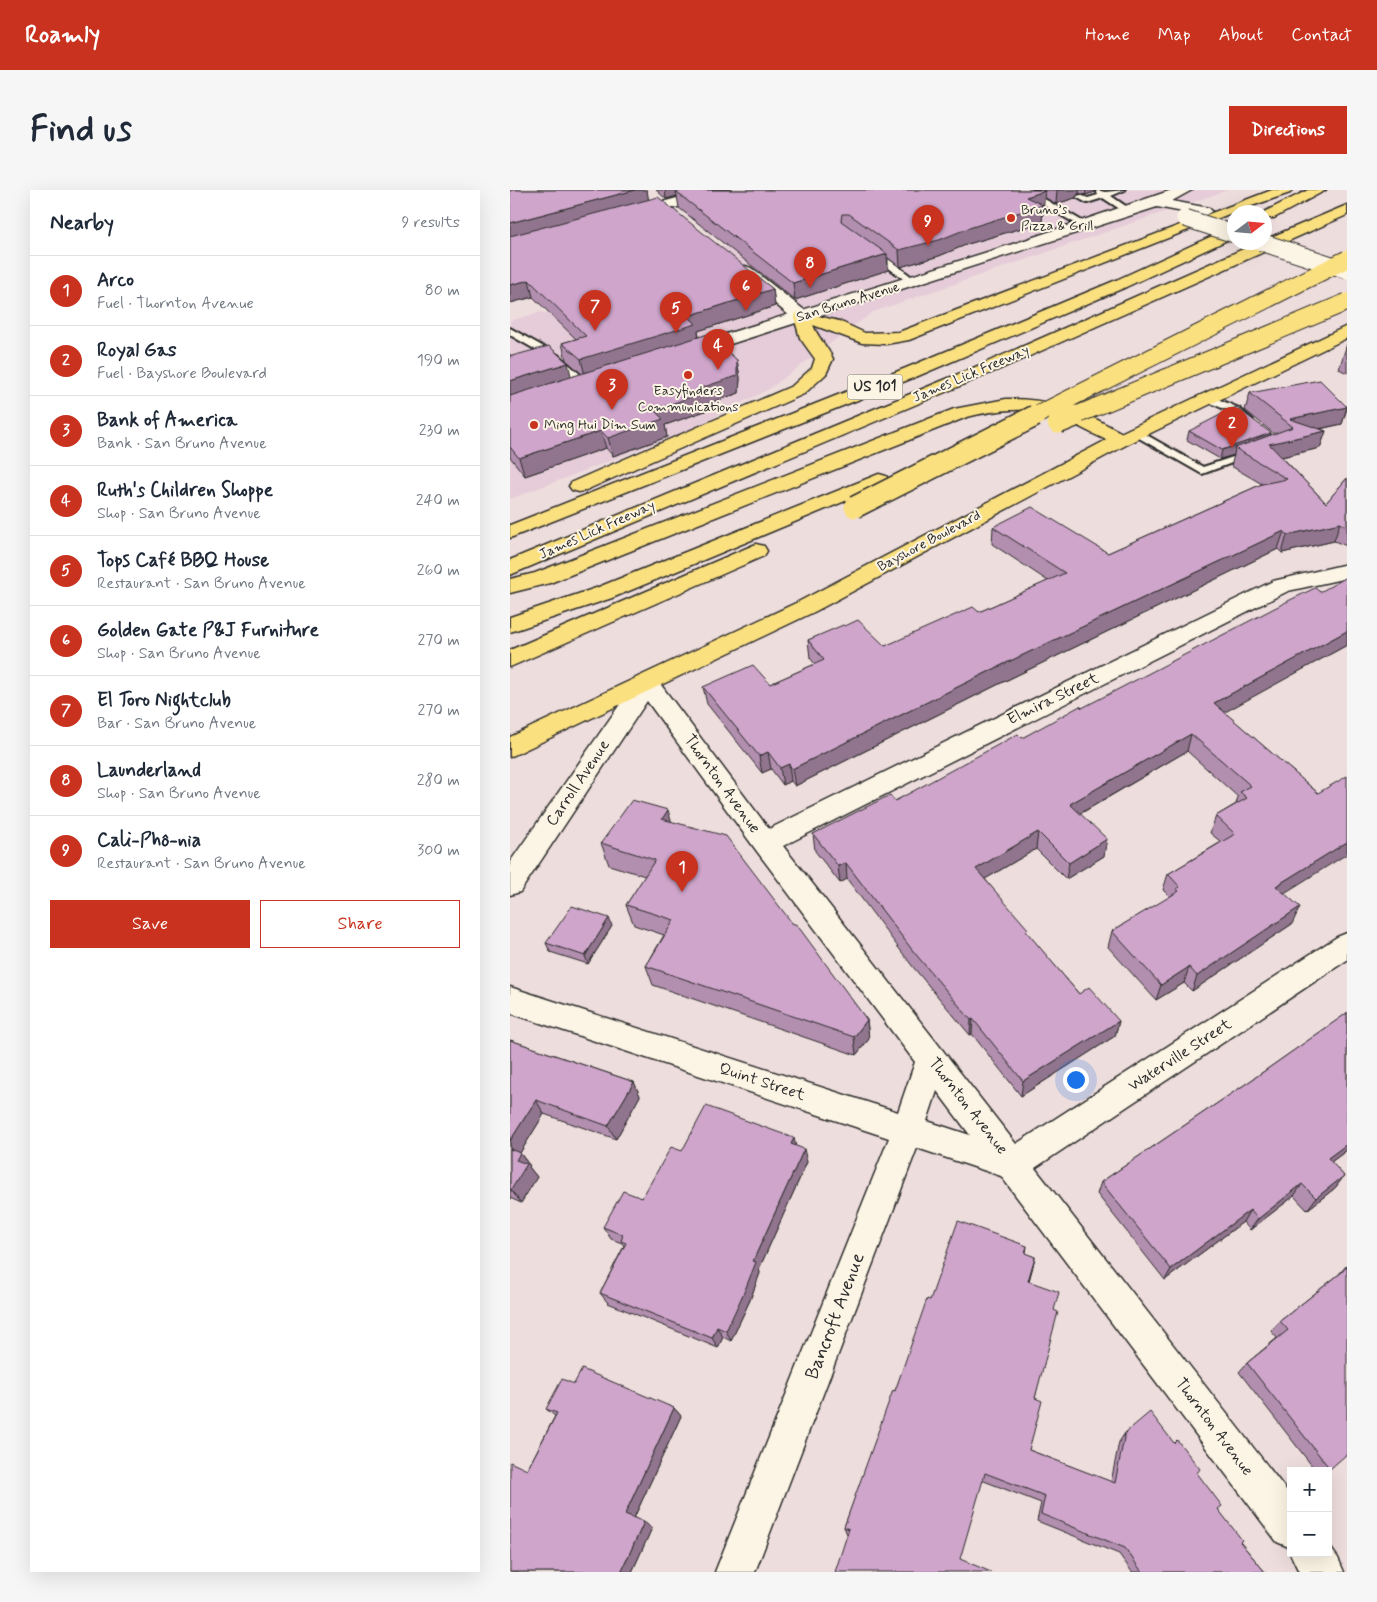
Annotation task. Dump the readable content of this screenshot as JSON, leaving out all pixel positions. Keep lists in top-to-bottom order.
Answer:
{
  "streets": {
    "main road": ["James Lick Freeway", "US 101", "Bayshore Boulevard"],
    "street": [
      "San Bruno Avenue",
      "Elmira Street",
      "Carroll Avenue",
      "Thornton Avenue",
      "Waterville Street",
      "Quint Street",
      "Bancroft Avenue"
    ]
  },
  "crossings": [
    ["Bayshore Boulevard", "Carroll Avenue"],
    ["Bayshore Boulevard", "Thornton Avenue"],
    ["Elmira Street", "Thornton Avenue"],
    ["Carroll Avenue", "Thornton Avenue"],
    ["Thornton Avenue", "Waterville Street"],
    ["Thornton Avenue", "Quint Street"],
    ["Thornton Avenue", "Bancroft Avenue"],
    ["Waterville Street", "Quint Street"],
    ["Quint Street", "Bancroft Avenue"]
  ],
  "places": ["Bruno’s Pizza & Grill", "Easyfinders Communications", "Ming Hui Dim Sum"],
  "north": "right",
  "page": {
    "header": "Roamly",
    "nav": [
      "Home",
      "Map",
      "About",
      "Contact"
    ],
    "buttons": [
      "Directions",
      ["Save", "Share"]
    ],
    "title": "Find us",
    "heading": ["Nearby", "9 results"],
    "pins": [
      "9",
      "8",
      "6",
      "7",
      "5",
      "4",
      "3",
      "2",
      "1"
    ],
    "list": [
      {
        "mark": "1",
        "name": "Arco",
        "note": "Fuel · Thornton Avenue",
        "value": "80 m"
      },
      {
        "mark": "2",
        "name": "Royal Gas",
        "note": "Fuel · Bayshore Boulevard",
        "value": "190 m"
      },
      {
        "mark": "3",
        "name": "Bank of America",
        "note": "Bank · San Bruno Avenue",
        "value": "230 m"
      },
      {
        "mark": "4",
        "name": "Ruth's Children Shoppe",
        "note": "Shop · San Bruno Avenue",
        "value": "240 m"
      },
      {
        "mark": "5",
        "name": "Tops Café BBQ House",
        "note": "Restaurant · San Bruno Avenue",
        "value": "260 m"
      },
      {
        "mark": "6",
        "name": "Golden Gate P&J Furniture",
        "note": "Shop · San Bruno Avenue",
        "value": "270 m"
      },
      {
        "mark": "7",
        "name": "El Toro Nightclub",
        "note": "Bar · San Bruno Avenue",
        "value": "270 m"
      },
      {
        "mark": "8",
        "name": "Launderland",
        "note": "Shop · San Bruno Avenue",
        "value": "280 m"
      },
      {
        "mark": "9",
        "name": "Cali-Phô-nia",
        "note": "Restaurant · San Bruno Avenue",
        "value": "300 m"
      }
    ],
    "map_buttons": ["+", "−"]
  }
}
